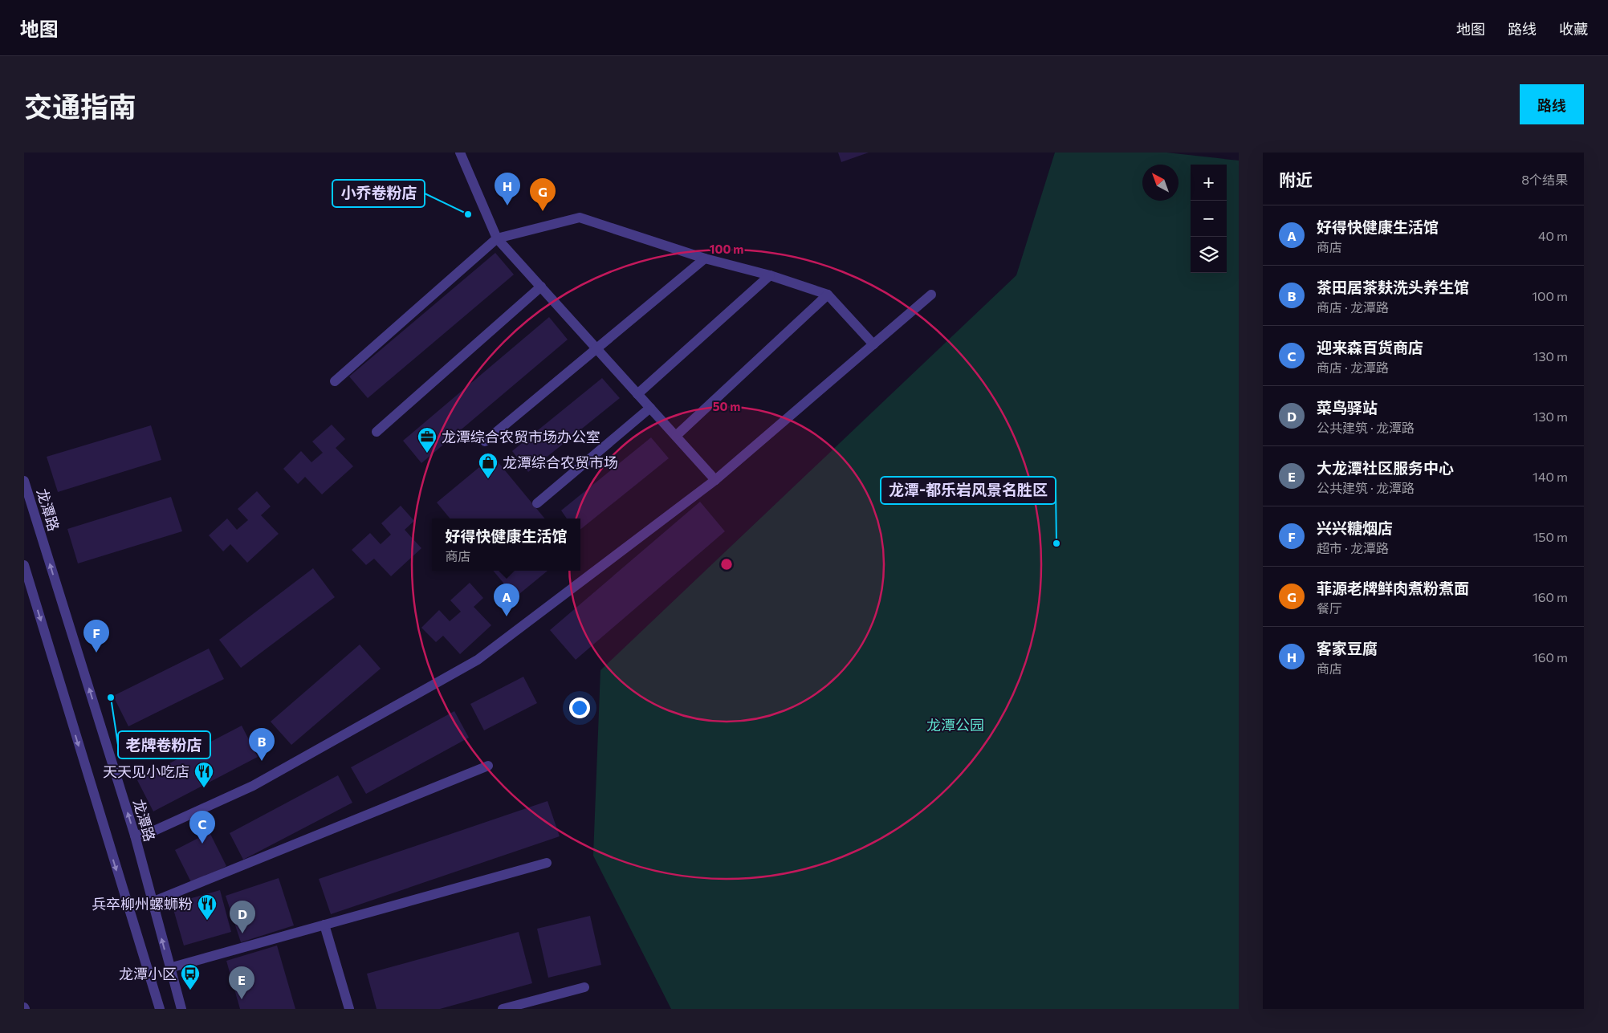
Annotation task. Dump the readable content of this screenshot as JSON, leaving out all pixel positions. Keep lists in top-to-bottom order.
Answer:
{
  "streets": {
    "street": ["龙潭路"]
  },
  "parks": ["龙潭公园"],
  "places": {
    "other": ["小乔卷粉店", "龙潭-都乐岩风景名胜区", "老牌卷粉店"],
    "office": ["龙潭综合农贸市场办公室"],
    "shop": ["龙潭综合农贸市场"],
    "restaurant": ["天天见小吃店", "兵卒柳州螺蛳粉"],
    "bus stop": ["龙潭小区"]
  },
  "north": "top left",
  "page": {
    "header": "地图",
    "nav": ["地图", "路线", "收藏"],
    "title": "交通指南",
    "buttons": "路线",
    "heading": ["附近", "8个结果"],
    "map_buttons": ["+", "−"],
    "pins": [
      "H",
      "G",
      "A",
      "F",
      "B",
      "C",
      "D",
      "E"
    ],
    "list": [
      {
        "mark": "A",
        "name": "好得快健康生活馆",
        "note": "商店",
        "value": "40 m"
      },
      {
        "mark": "B",
        "name": "茶田居茶麸洗头养生馆",
        "note": "商店 · 龙潭路",
        "value": "100 m"
      },
      {
        "mark": "C",
        "name": "迎来森百货商店",
        "note": "商店 · 龙潭路",
        "value": "130 m"
      },
      {
        "mark": "D",
        "name": "菜鸟驿站",
        "note": "公共建筑 · 龙潭路",
        "value": "130 m"
      },
      {
        "mark": "E",
        "name": "大龙潭社区服务中心",
        "note": "公共建筑 · 龙潭路",
        "value": "140 m"
      },
      {
        "mark": "F",
        "name": "兴兴糖烟店",
        "note": "超市 · 龙潭路",
        "value": "150 m"
      },
      {
        "mark": "G",
        "name": "菲源老牌鲜肉煮粉煮面",
        "note": "餐厅",
        "value": "160 m"
      },
      {
        "mark": "H",
        "name": "客家豆腐",
        "note": "商店",
        "value": "160 m"
      }
    ],
    "popup": ["好得快健康生活馆", "商店"]
  },
  "rings": ["100 m", "50 m"]
}
